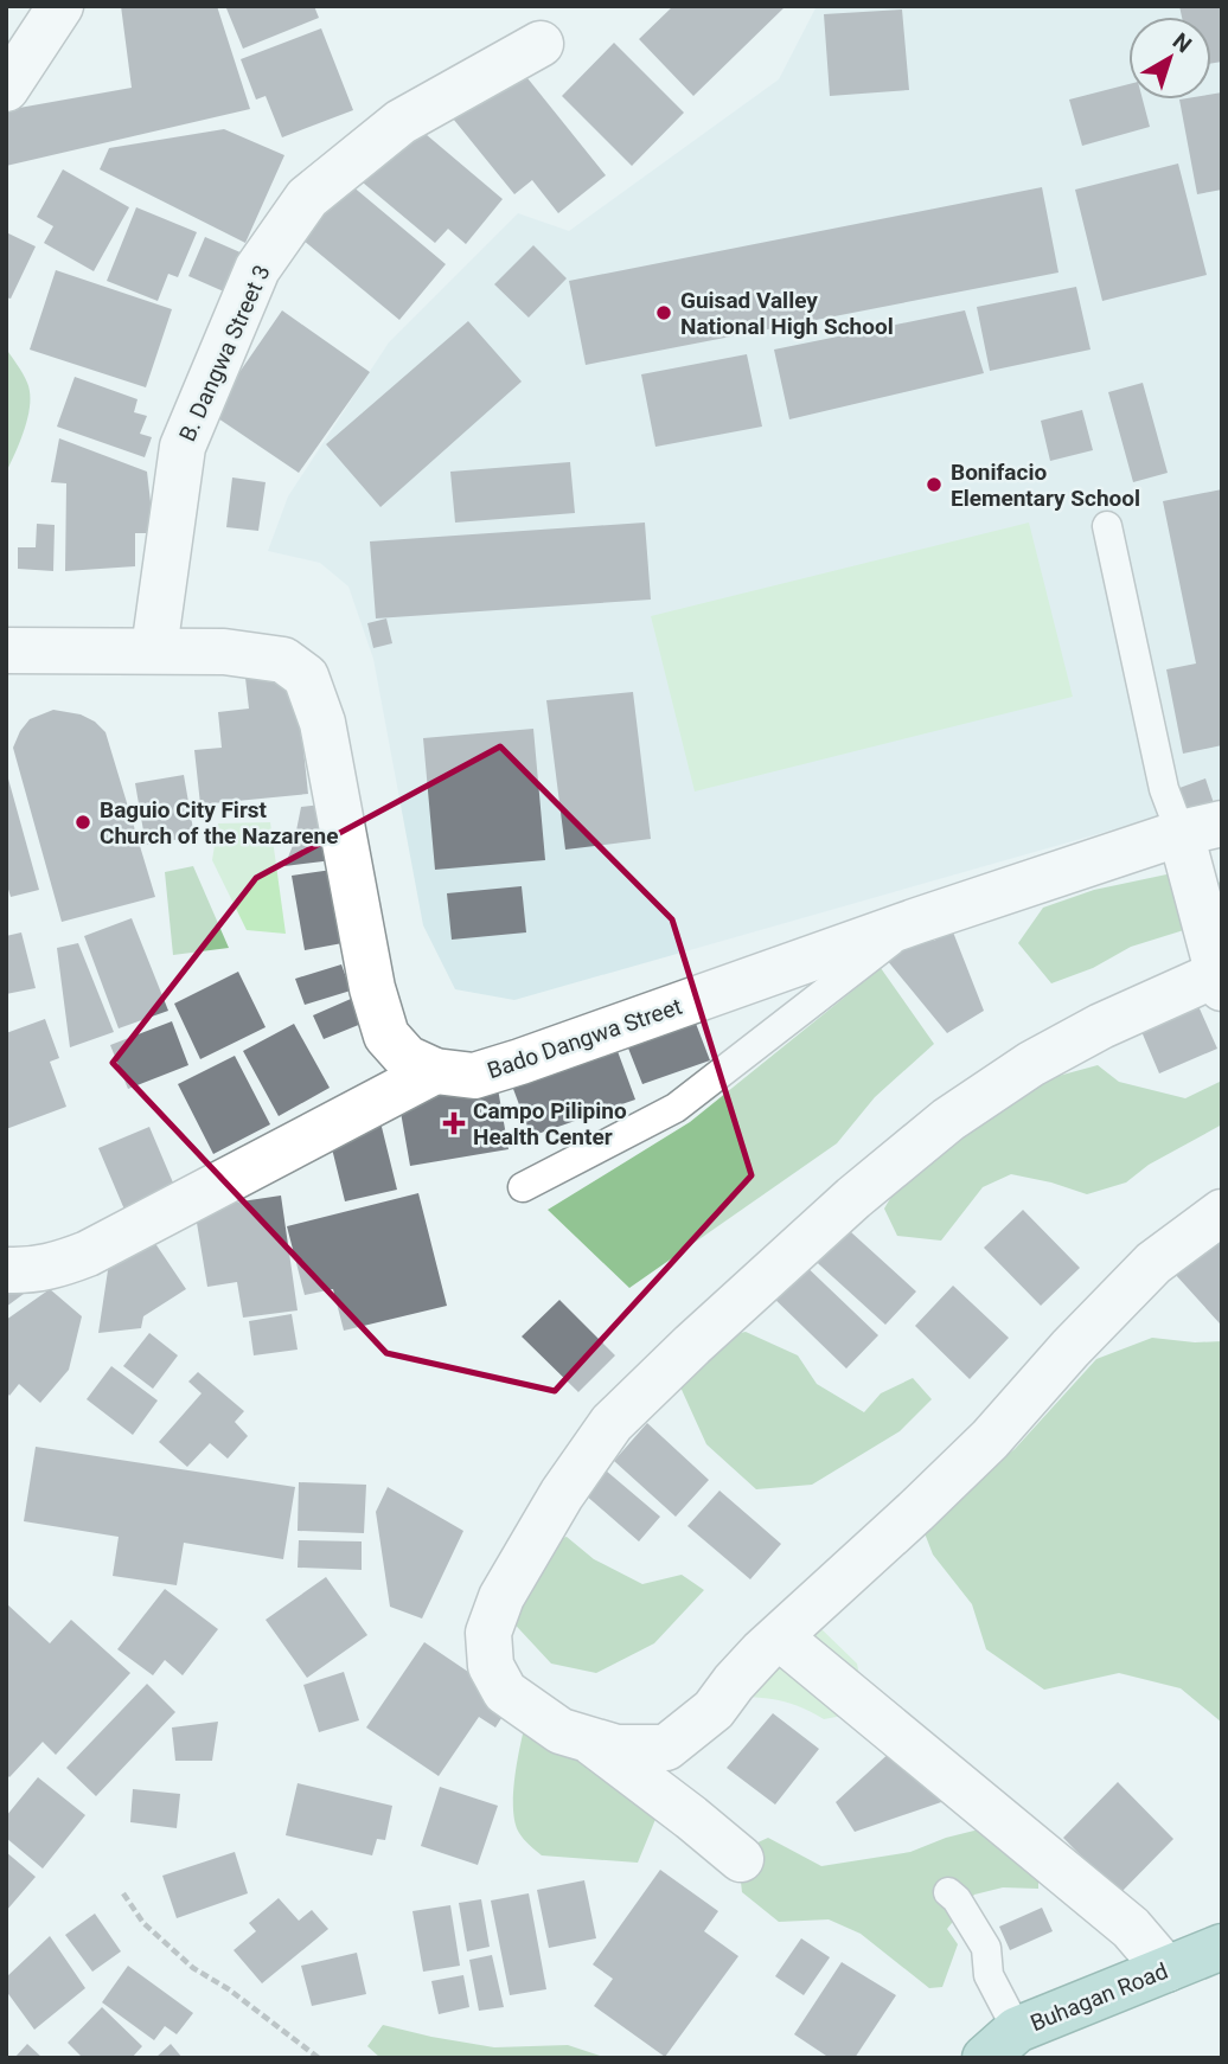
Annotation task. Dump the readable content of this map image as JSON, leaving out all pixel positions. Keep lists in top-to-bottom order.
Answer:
{
  "streets": {
    "main road": ["Buhagan Road"],
    "street": ["B. Dangwa Street 3", "Bado Dangwa Street"]
  },
  "crossings": [
    ["B. Dangwa Street 3", "Bado Dangwa Street"]
  ],
  "places": {
    "other": ["Guisad Valley National High School", "Bonifacio Elementary School", "Baguio City First Church of the Nazarene"],
    "health": ["Campo Pilipino Health Center"]
  },
  "north": "top right"
}
